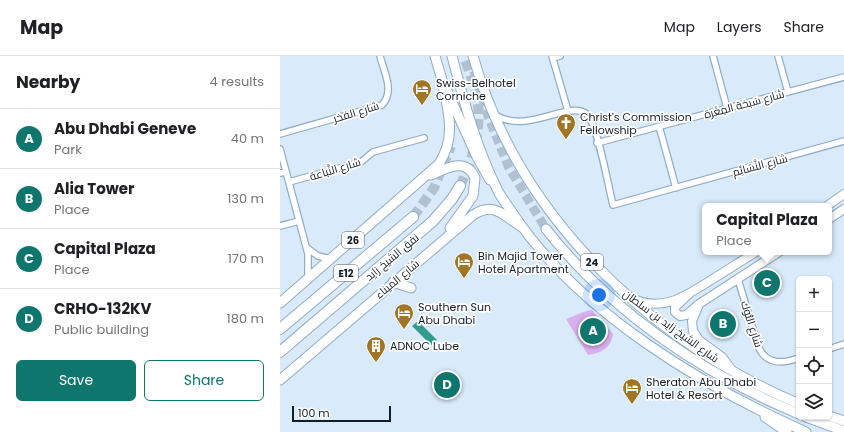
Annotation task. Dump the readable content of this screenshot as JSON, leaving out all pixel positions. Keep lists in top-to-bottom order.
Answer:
{
  "streets": {
    "highway": ["نفق الشيخ زايد", "E12"],
    "main road": [
      "26",
      "24",
      "شارع الميناء",
      "شارع الشيخ زايد بن سلطان"
    ],
    "street": [
      "شارع سَبخة المِغَرة",
      "شارع الفخر",
      "شارع النَّسَائِم",
      "شارع النَّباعة",
      "شارع التُّوك"
    ]
  },
  "crossings": [
    ["شارع سَبخة المِغَرة", "شارع النَّسَائِم"],
    ["26", "24"],
    ["24", "شارع الميناء"]
  ],
  "places": {
    "hotel": [
      "Swiss-Belhotel Corniche",
      "Bin Majid Tower Hotel Apartment",
      "Southern Sun Abu Dhabi",
      "Sheraton Abu Dhabi Hotel & Resort"
    ],
    "church": ["Christ's Commission Fellowship"],
    "building": ["ADNOC Lube"]
  },
  "scale_bar": "100 m",
  "page": {
    "header": "Map",
    "nav": ["Map", "Layers", "Share"],
    "heading": ["Nearby", "4 results"],
    "list": [
      {
        "mark": "A",
        "name": "Abu Dhabi Geneve",
        "note": "Park",
        "value": "40 m"
      },
      {
        "mark": "B",
        "name": "Alia Tower",
        "note": "Place",
        "value": "130 m"
      },
      {
        "mark": "C",
        "name": "Capital Plaza",
        "note": "Place",
        "value": "170 m"
      },
      {
        "mark": "D",
        "name": "CRHO-132KV",
        "note": "Public building",
        "value": "180 m"
      }
    ],
    "popup": ["Capital Plaza", "Place"],
    "pins": [
      "C",
      "B",
      "A",
      "D"
    ],
    "map_buttons": ["+", "−"],
    "buttons": ["Save", "Share"],
    "scale": "100 m"
  }
}
